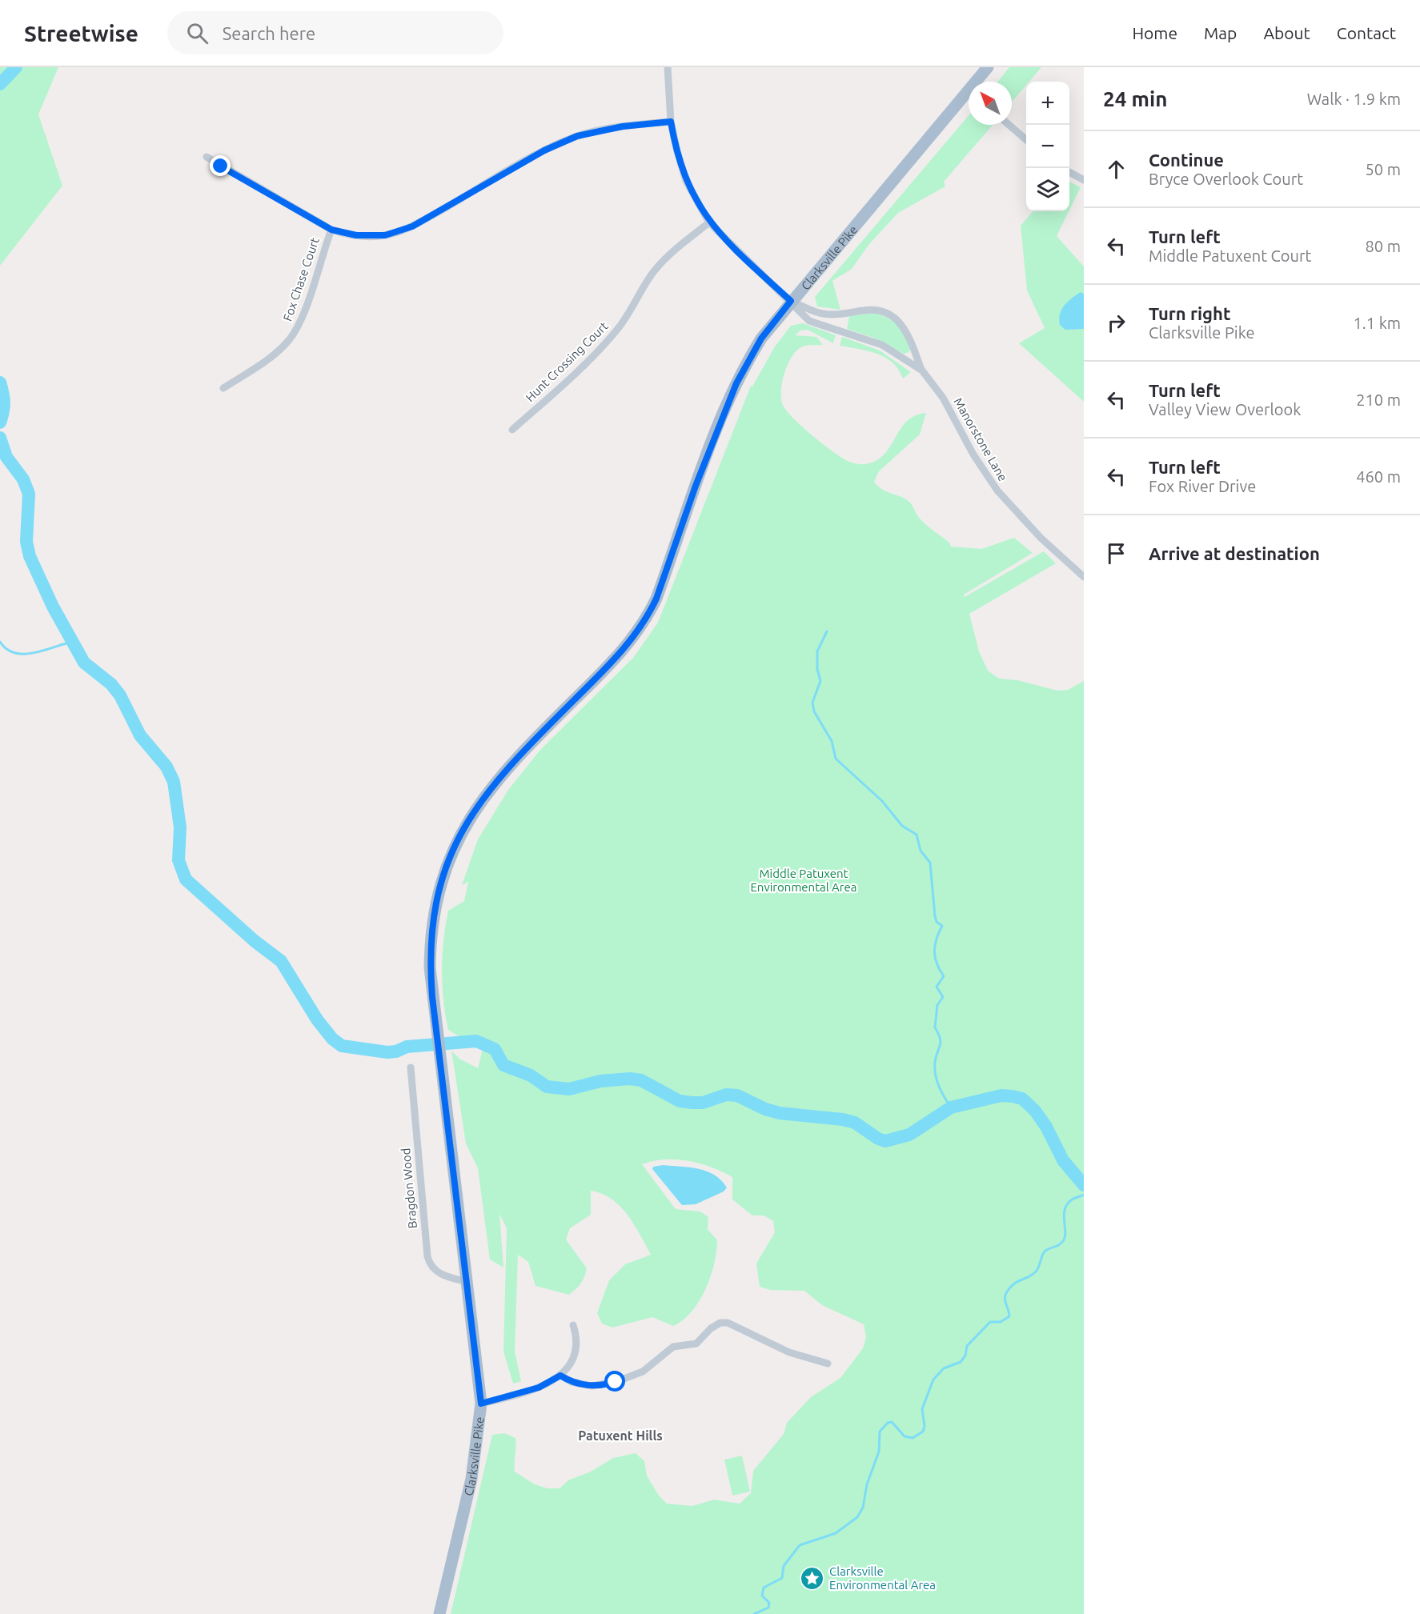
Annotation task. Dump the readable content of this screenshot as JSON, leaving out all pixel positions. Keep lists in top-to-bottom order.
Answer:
{
  "streets": {
    "main road": ["Clarksville Pike"],
    "street": [
      "Fox Chase Court",
      "Hunt Crossing Court",
      "Manorstone Lane",
      "Bragdon Wood"
    ]
  },
  "crossings": [
    ["Clarksville Pike", "Manorstone Lane"],
    ["Clarksville Pike", "Bragdon Wood"]
  ],
  "districts": ["Patuxent Hills"],
  "parks": ["Middle Patuxent Environmental Area"],
  "places": {
    "place": ["Clarksville Environmental Area"]
  },
  "north": "top left",
  "page": {
    "header": "Streetwise",
    "search": "Search here",
    "nav": [
      "Home",
      "Map",
      "About",
      "Contact"
    ],
    "heading": ["24 min", "Walk · 1.9 km"],
    "map_buttons": ["+", "−"],
    "list": [
      ["Continue", "Bryce Overlook Court", "50 m"],
      ["Turn left", "Middle Patuxent Court", "80 m"],
      ["Turn right", "Clarksville Pike", "1.1 km"],
      ["Turn left", "Valley View Overlook", "210 m"],
      ["Turn left", "Fox River Drive", "460 m"],
      "Arrive at destination"
    ]
  }
}
